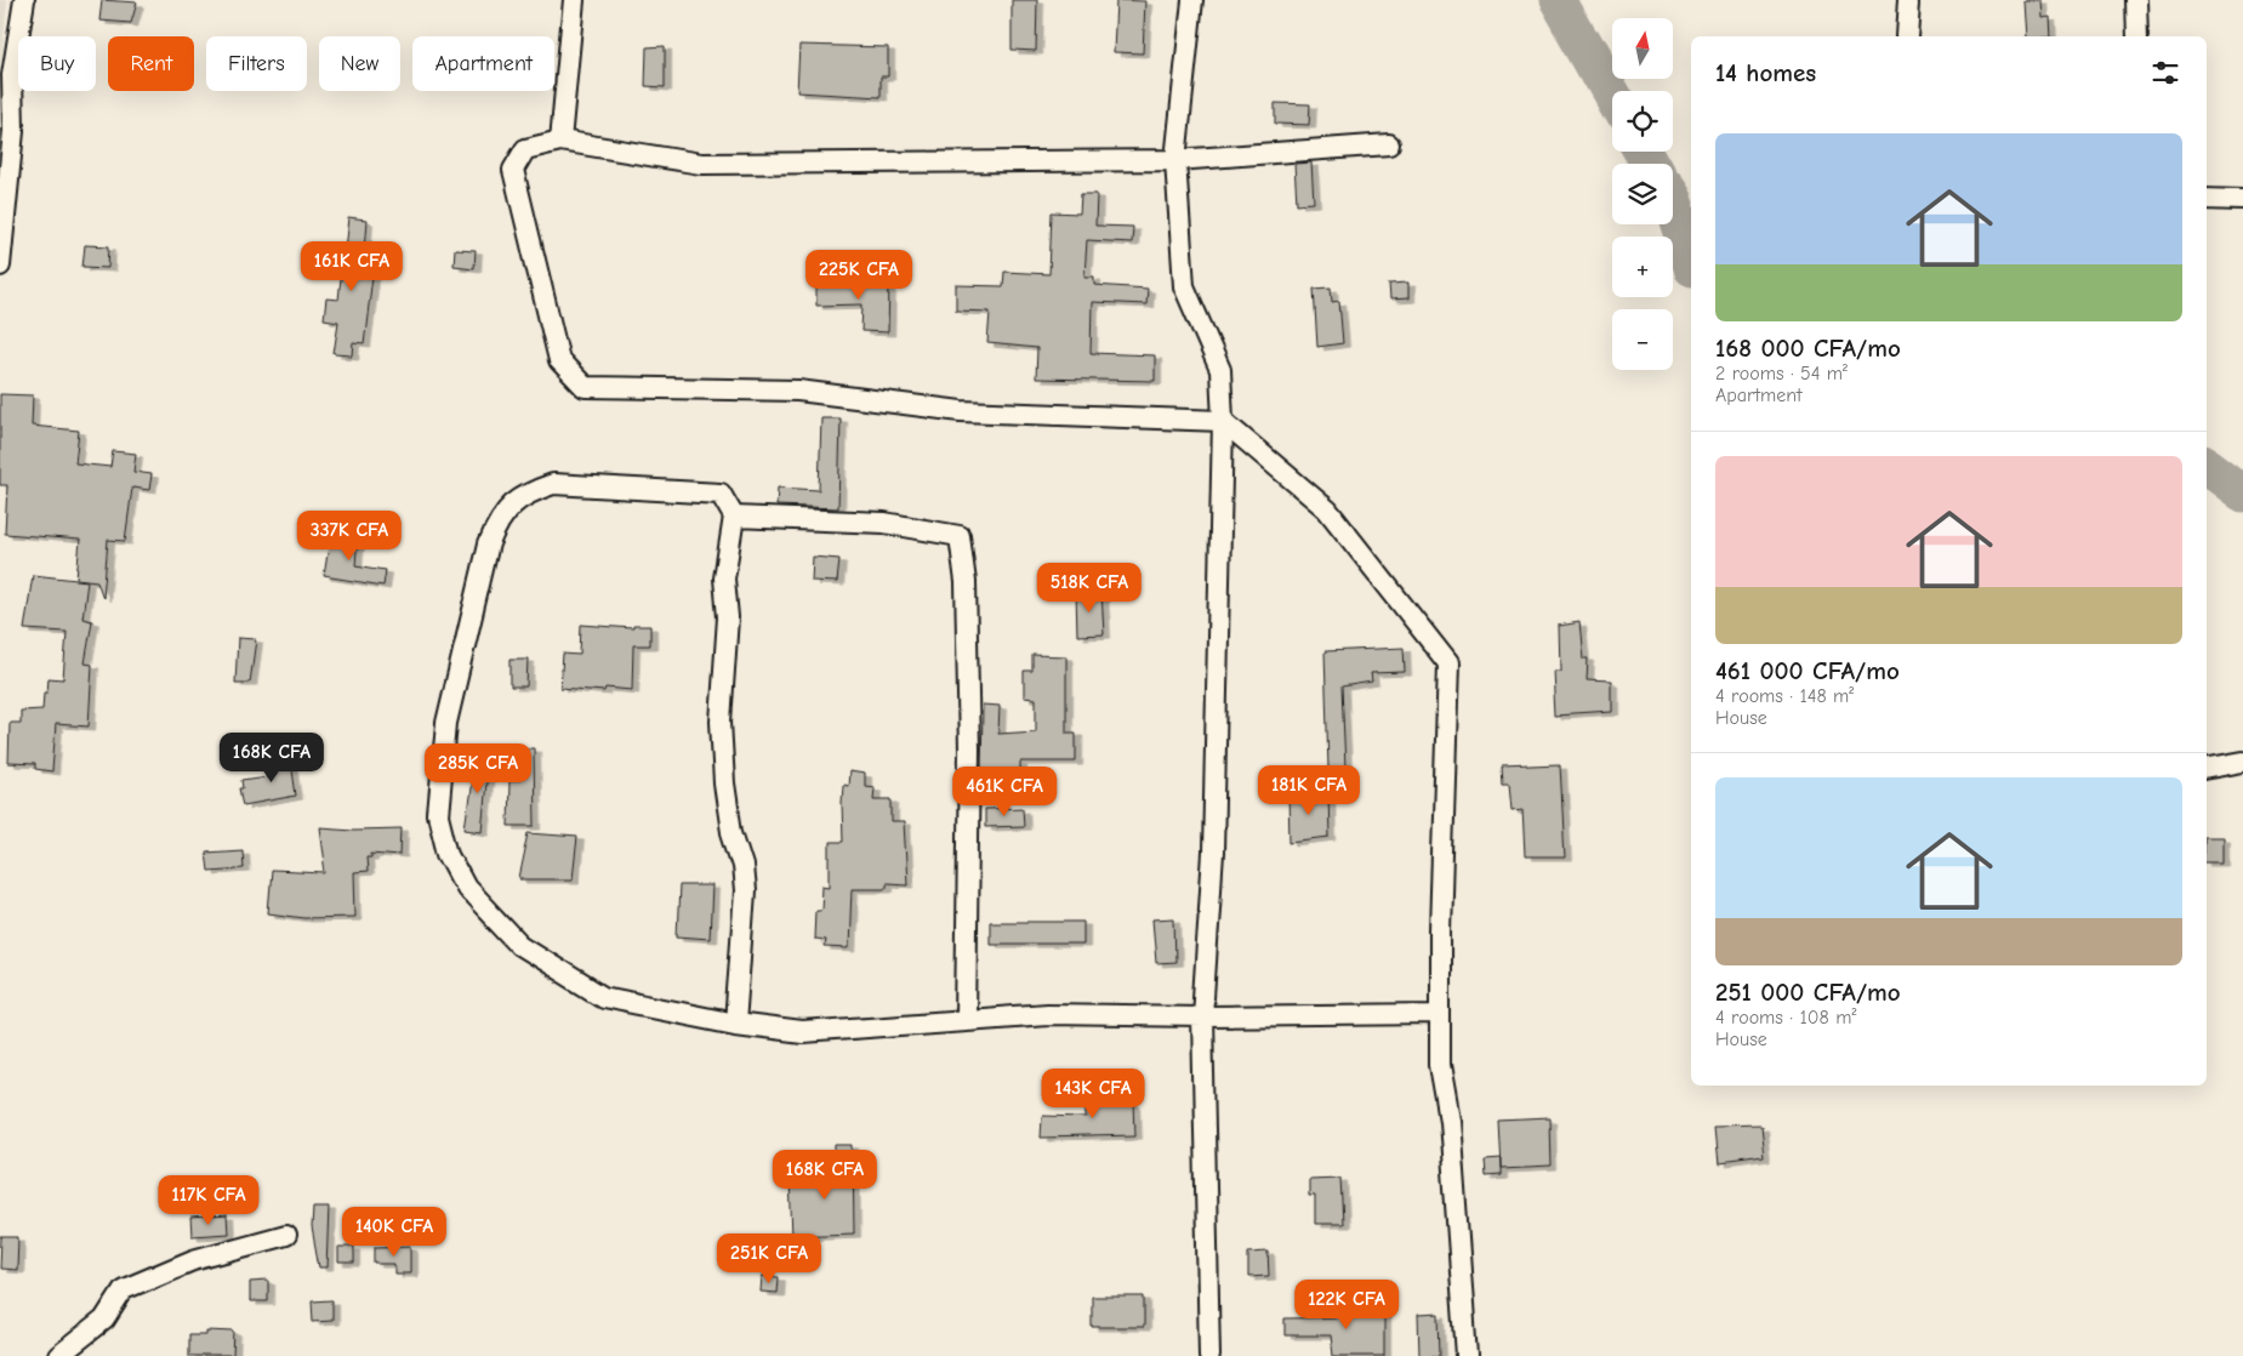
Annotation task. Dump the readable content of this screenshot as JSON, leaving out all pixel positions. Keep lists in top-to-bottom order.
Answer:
{
  "north": "top",
  "page": {
    "map_buttons": ["+", "−"],
    "chip": [
      "Buy",
      "Rent",
      "Filters",
      "New",
      "Apartment"
    ],
    "heading": "14 homes",
    "list": [
      {
        "name": "168 000 CFA/mo",
        "note": "2 rooms · 54 m² · Apartment"
      },
      {
        "name": "461 000 CFA/mo",
        "note": "4 rooms · 148 m² · House"
      },
      {
        "name": "251 000 CFA/mo",
        "note": "4 rooms · 108 m² · House"
      }
    ],
    "price": [
      "161K CFA",
      "225K CFA",
      "337K CFA",
      "518K CFA",
      "168K CFA",
      "285K CFA",
      "181K CFA",
      "461K CFA",
      "143K CFA",
      "168K CFA",
      "117K CFA",
      "140K CFA",
      "251K CFA",
      "122K CFA"
    ]
  }
}
